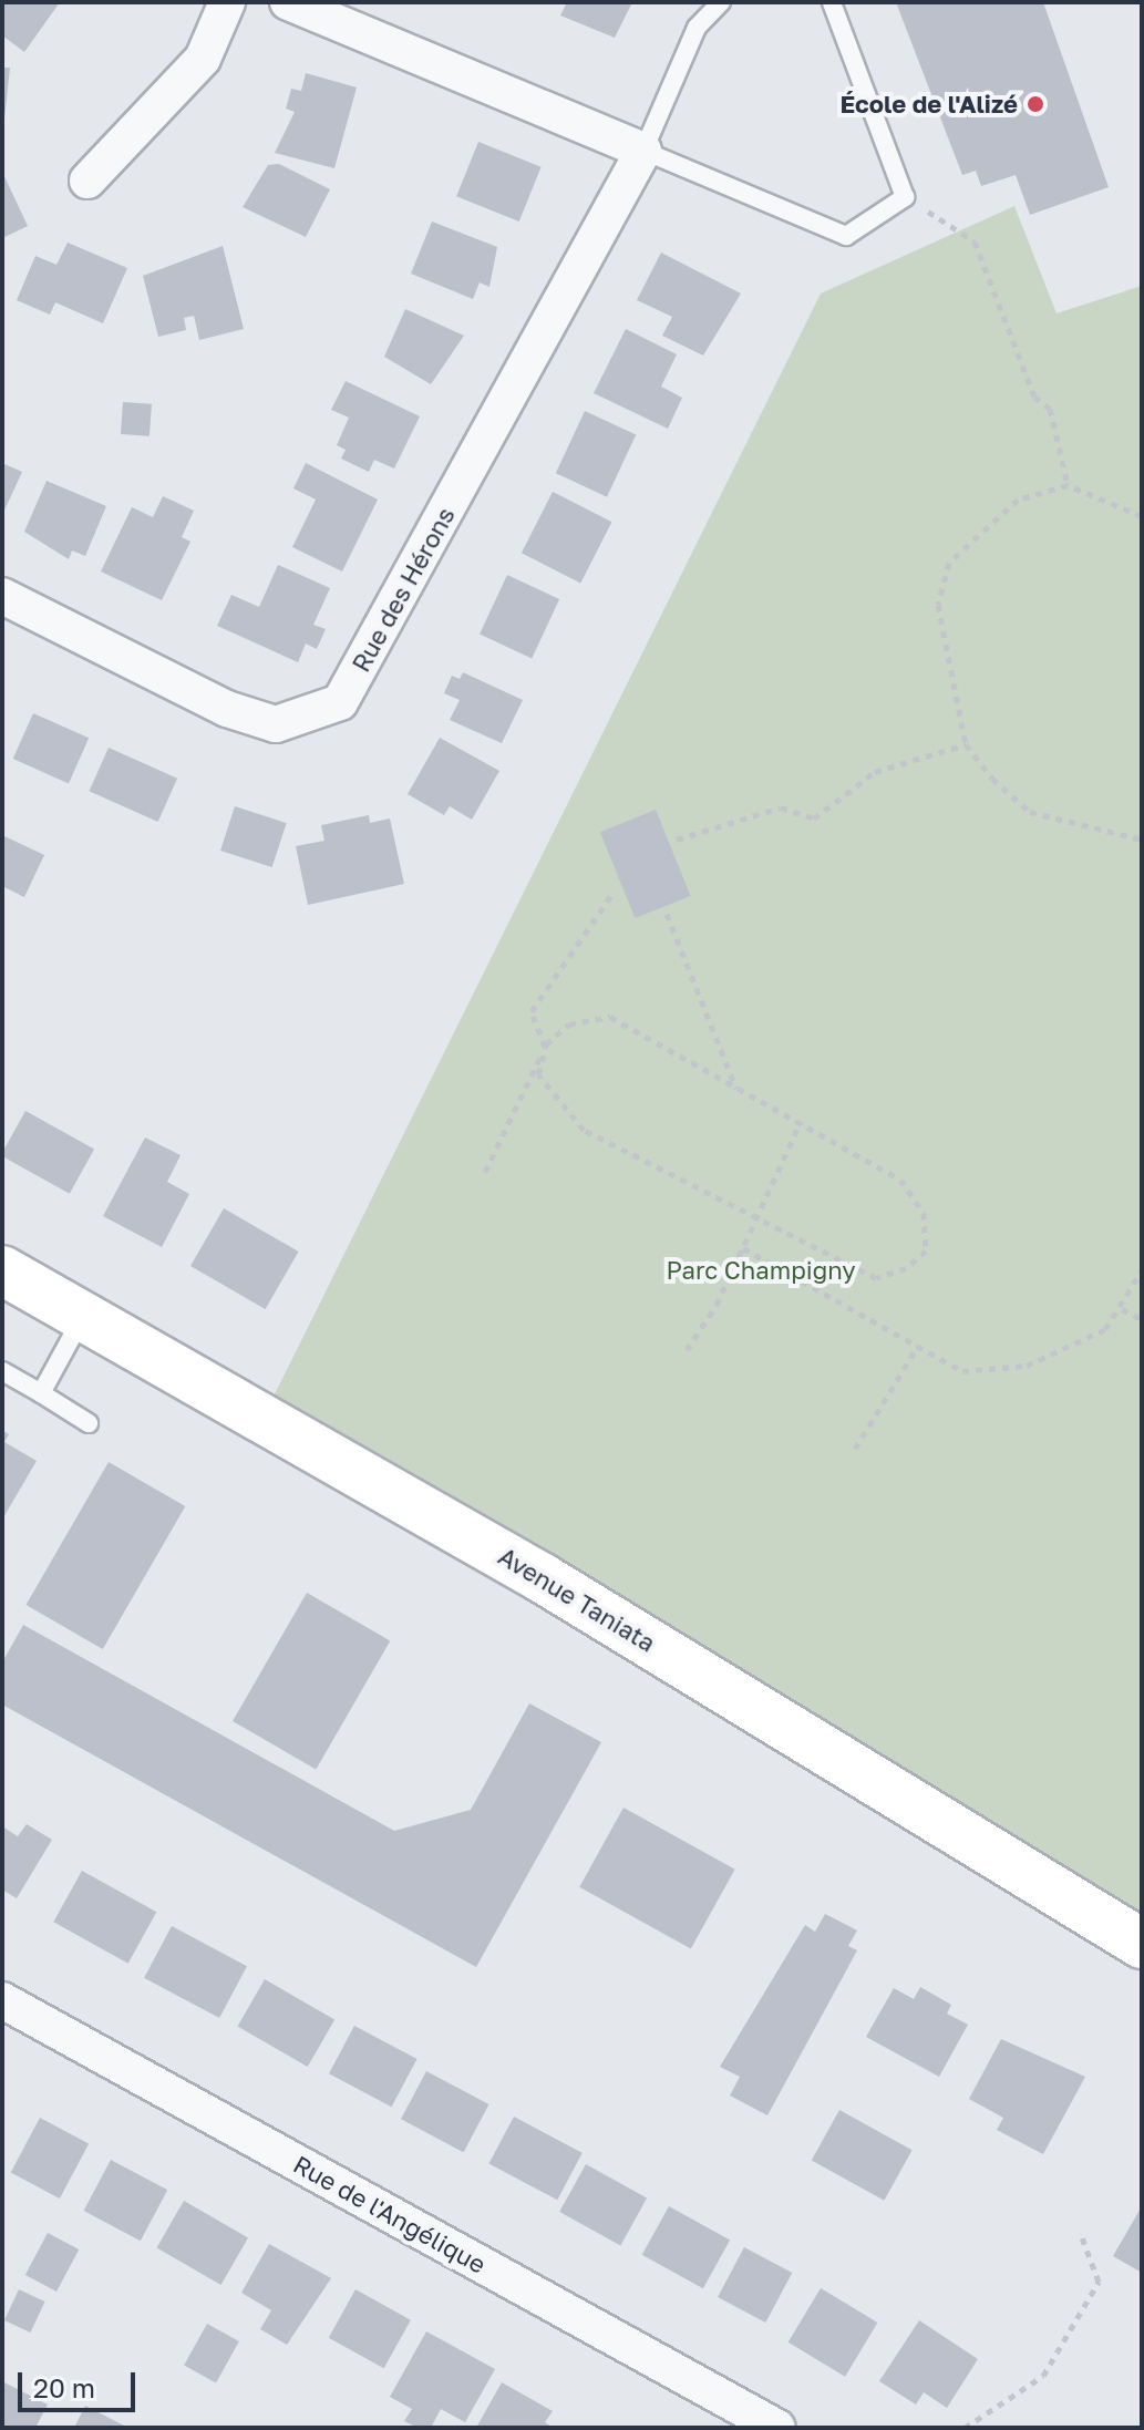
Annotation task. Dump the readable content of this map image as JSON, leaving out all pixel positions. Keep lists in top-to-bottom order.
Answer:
{
  "streets": {
    "main road": ["Avenue Taniata"],
    "street": ["Rue des Hérons", "Rue de l'Angélique"]
  },
  "parks": ["Parc Champigny"],
  "places": ["École de l'Alizé"],
  "scale_bar": "20 m"
}
